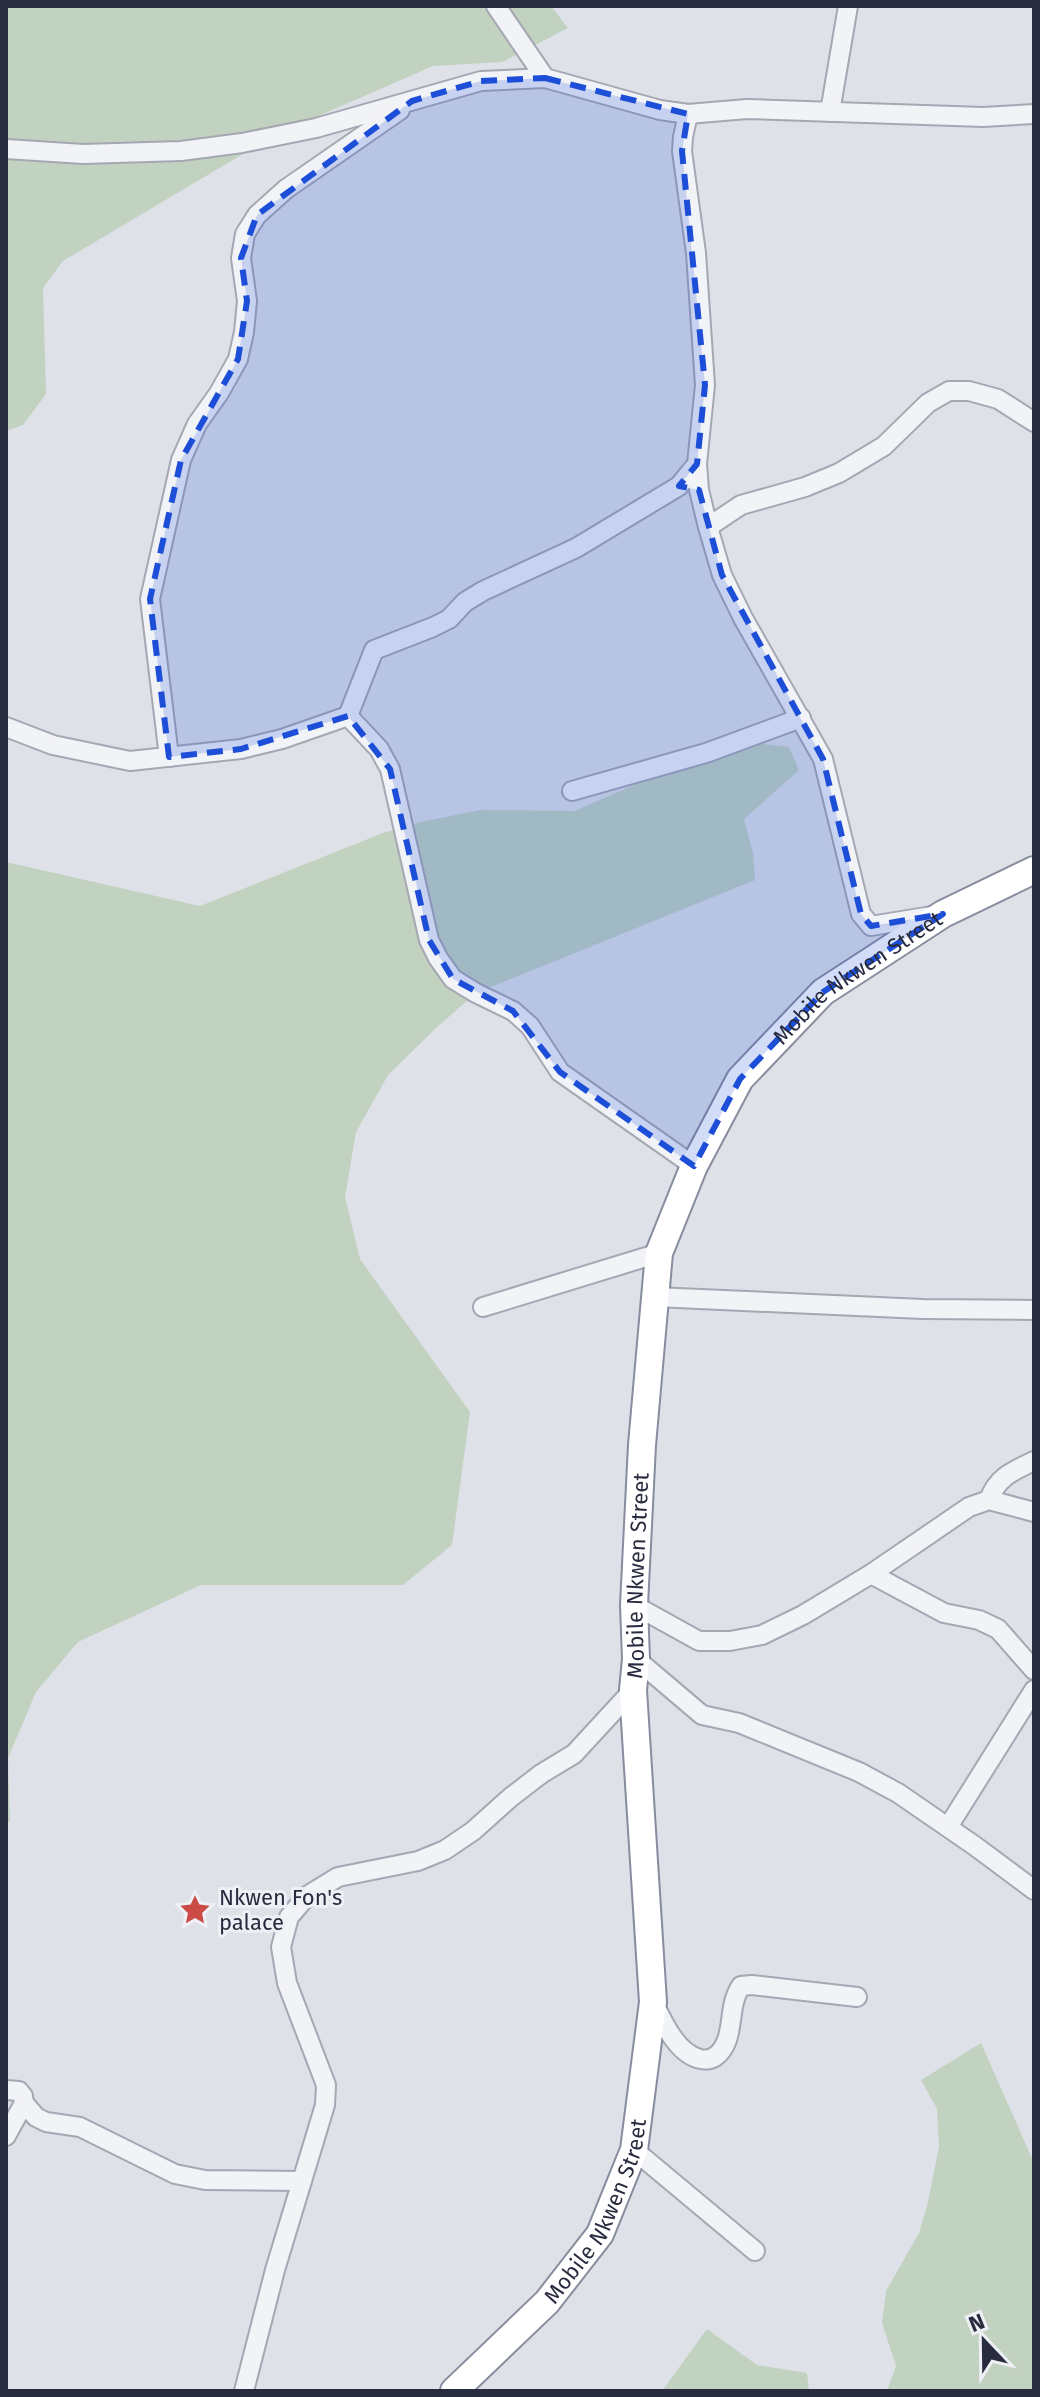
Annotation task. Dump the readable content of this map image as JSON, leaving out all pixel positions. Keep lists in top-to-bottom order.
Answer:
{
  "streets": {
    "highway": ["Mobile Nkwen Street"]
  },
  "places": {
    "place": ["Nkwen Fon's palace"]
  },
  "north": "top"
}
